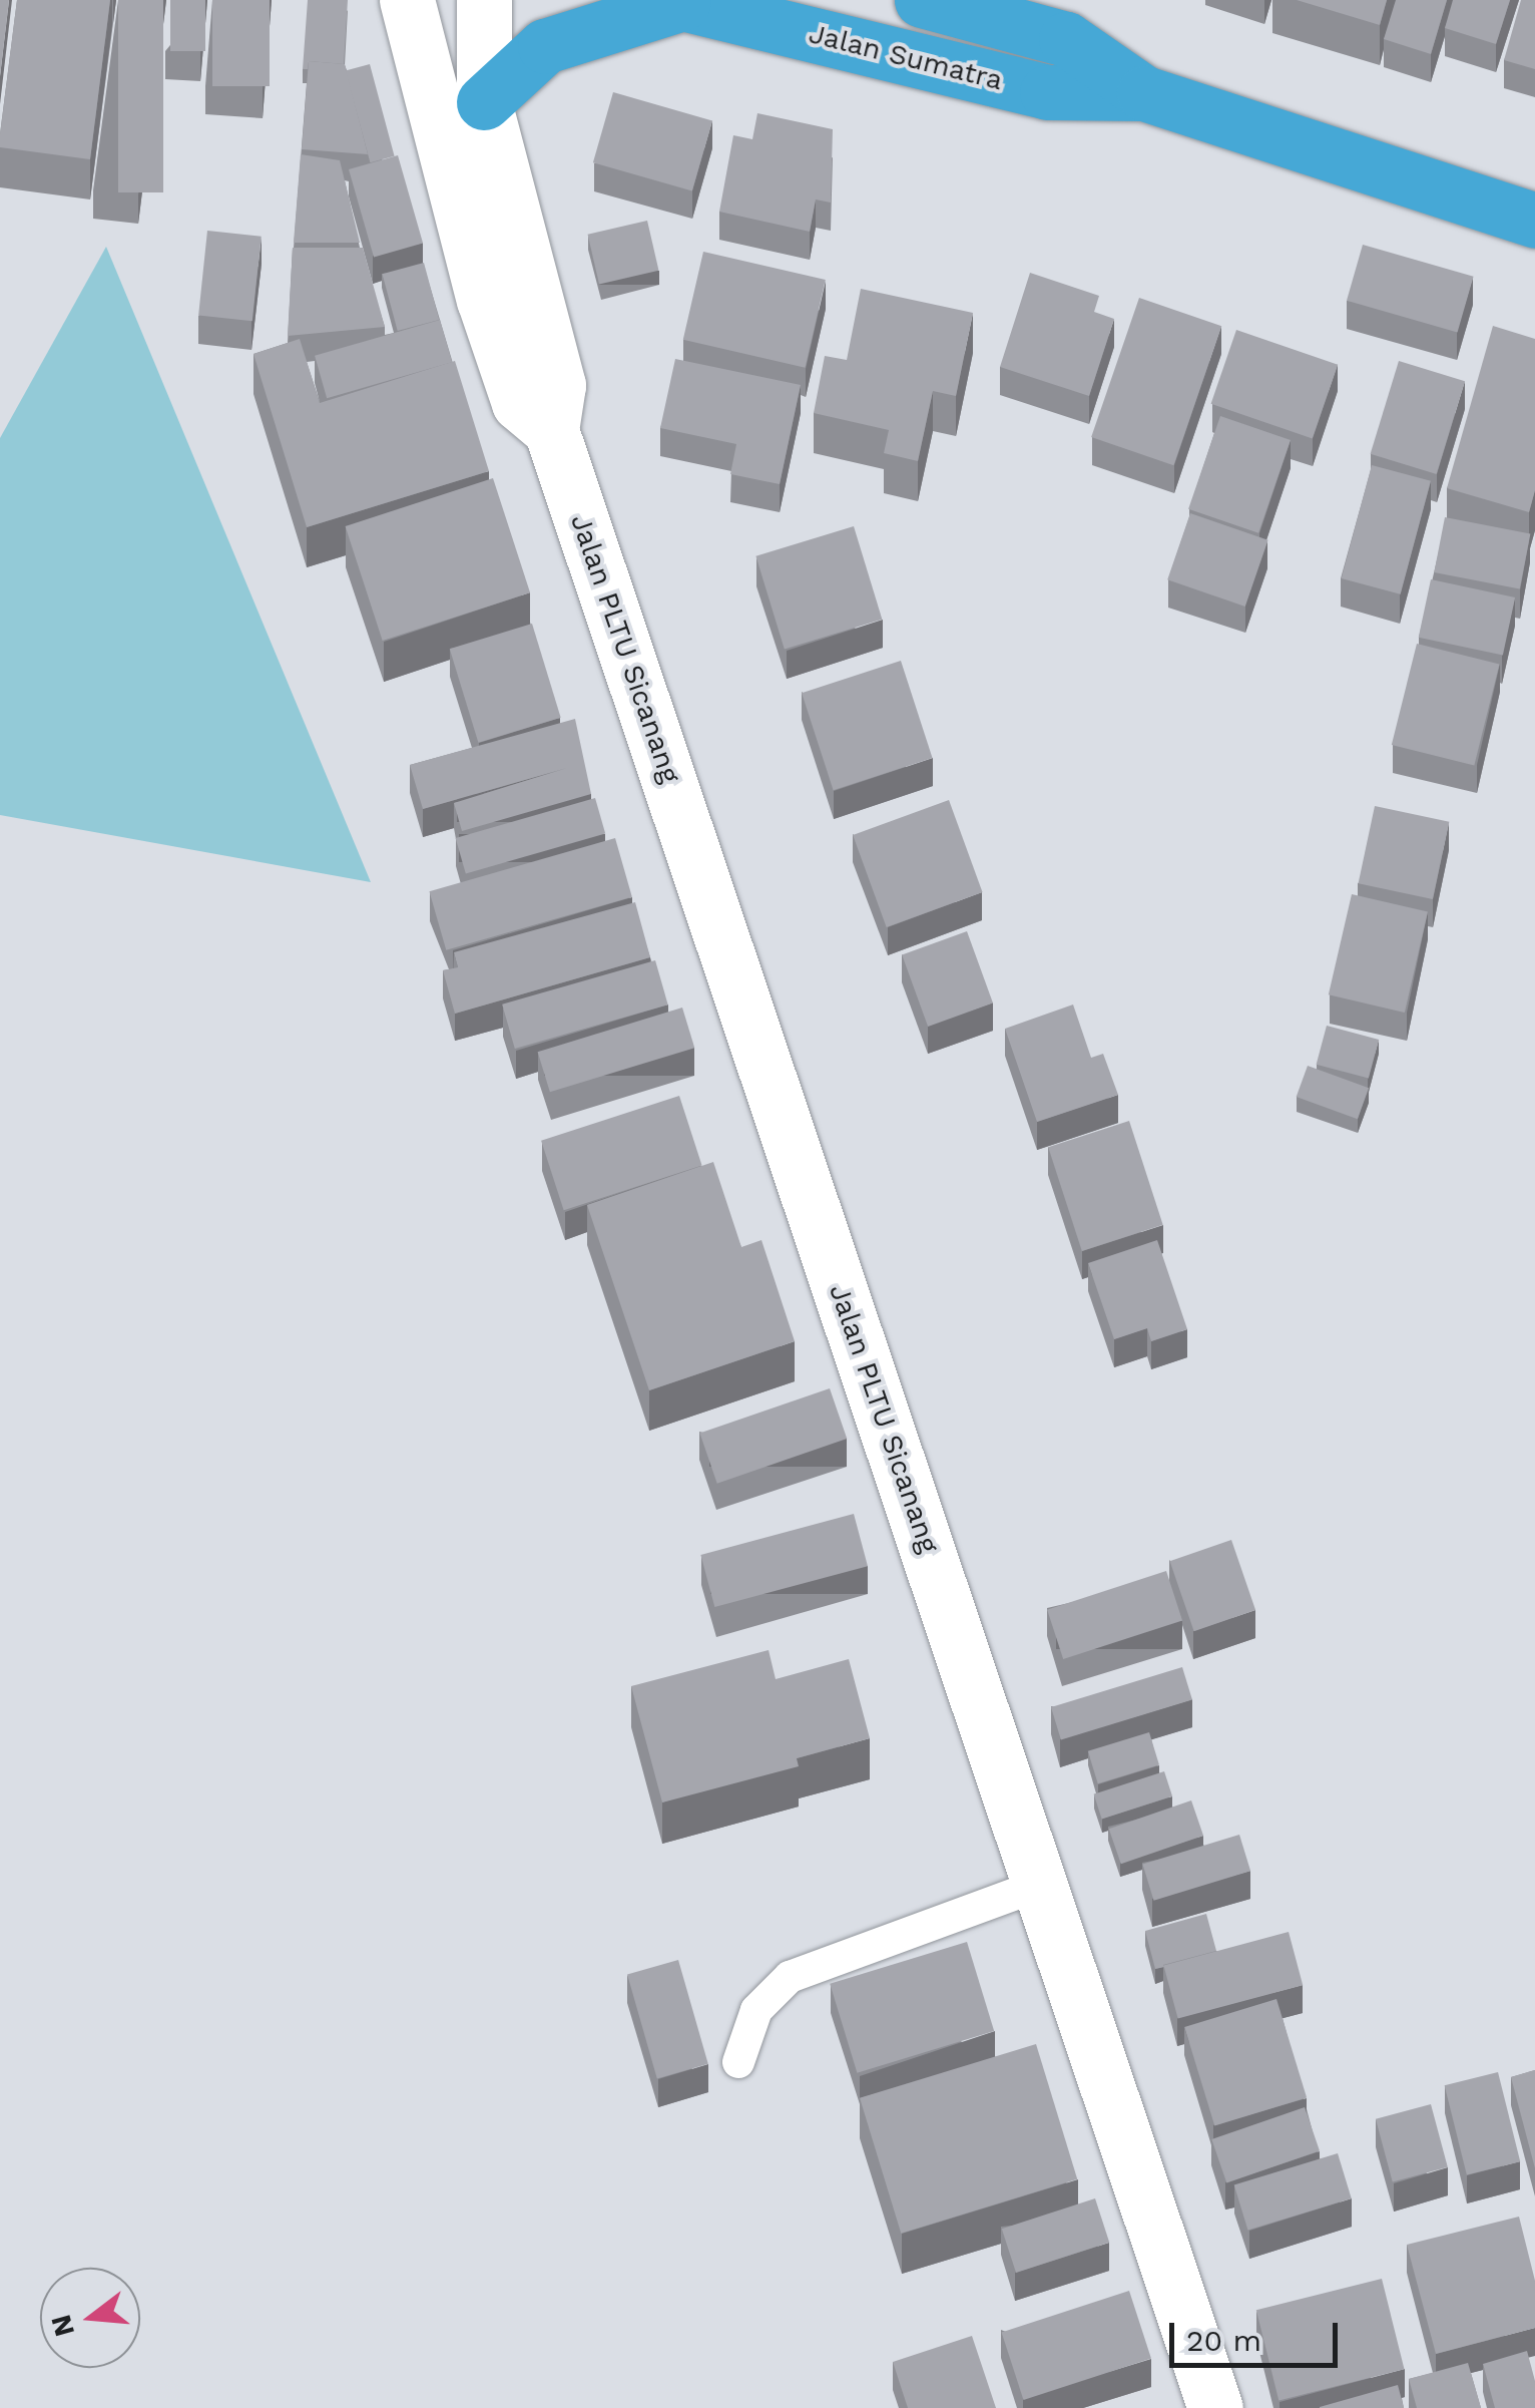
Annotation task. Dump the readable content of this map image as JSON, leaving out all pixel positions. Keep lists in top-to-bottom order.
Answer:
{
  "streets": {
    "highway": ["Jalan Sumatra"],
    "street": ["Jalan PLTU Sicanang"]
  },
  "scale_bar": "20 m",
  "north": "left"
}
